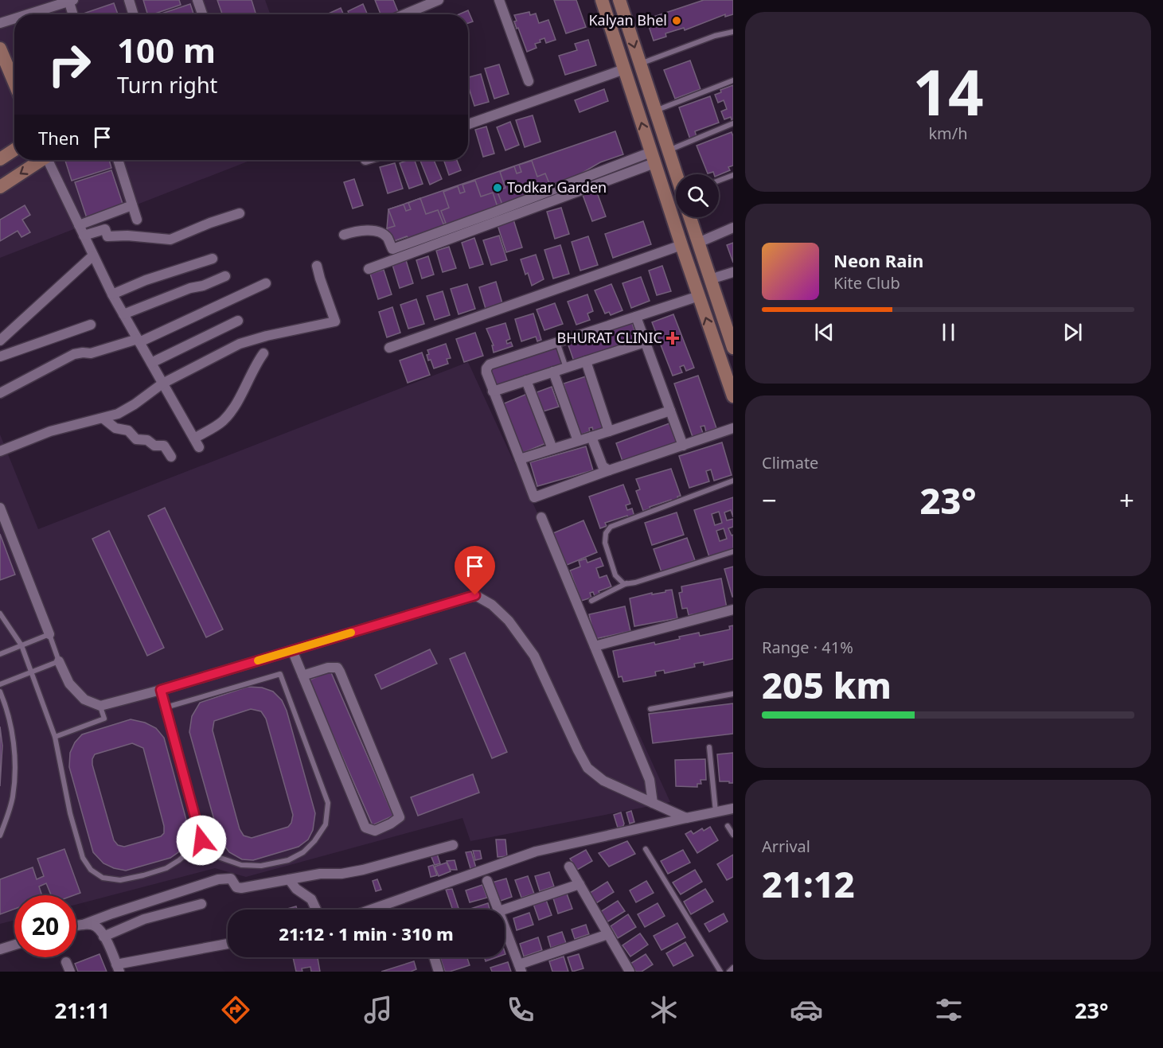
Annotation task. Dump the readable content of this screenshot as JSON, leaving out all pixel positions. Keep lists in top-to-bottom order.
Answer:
{
  "places": {
    "other": ["Kalyan Bhel", "Todkar Garden"],
    "health": ["BHURAT CLINIC"]
  },
  "page": {
    "tile": [
      ["14", "km/h"],
      "Climate",
      ["Range · 41%", "205 km"],
      ["Arrival", "21:12"]
    ],
    "turn": ["100 m", "Turn right"],
    "then": "Then",
    "song": ["Neon Rain", "Kite Club"],
    "heat": ["−", "23°", "+"],
    "limit": "20",
    "trip": "21:12 · 1 min · 310 m",
    "tabs": ["21:11", "23°"]
  }
}
